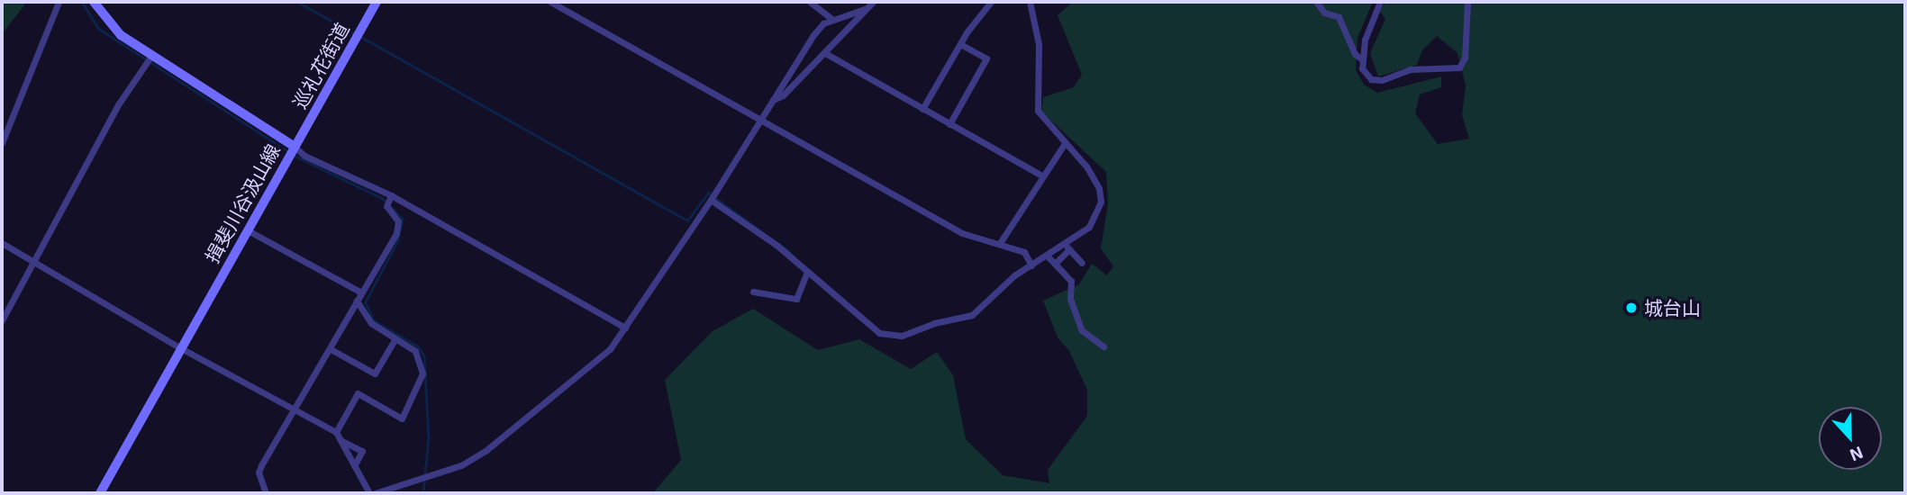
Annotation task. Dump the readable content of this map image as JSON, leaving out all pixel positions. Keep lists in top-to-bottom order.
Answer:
{
  "streets": {
    "main road": ["巡礼花街道", "揖斐川谷汲山線"]
  },
  "crossings": [
    ["巡礼花街道", "揖斐川谷汲山線"]
  ],
  "places": ["城台山"],
  "north": "bottom"
}
